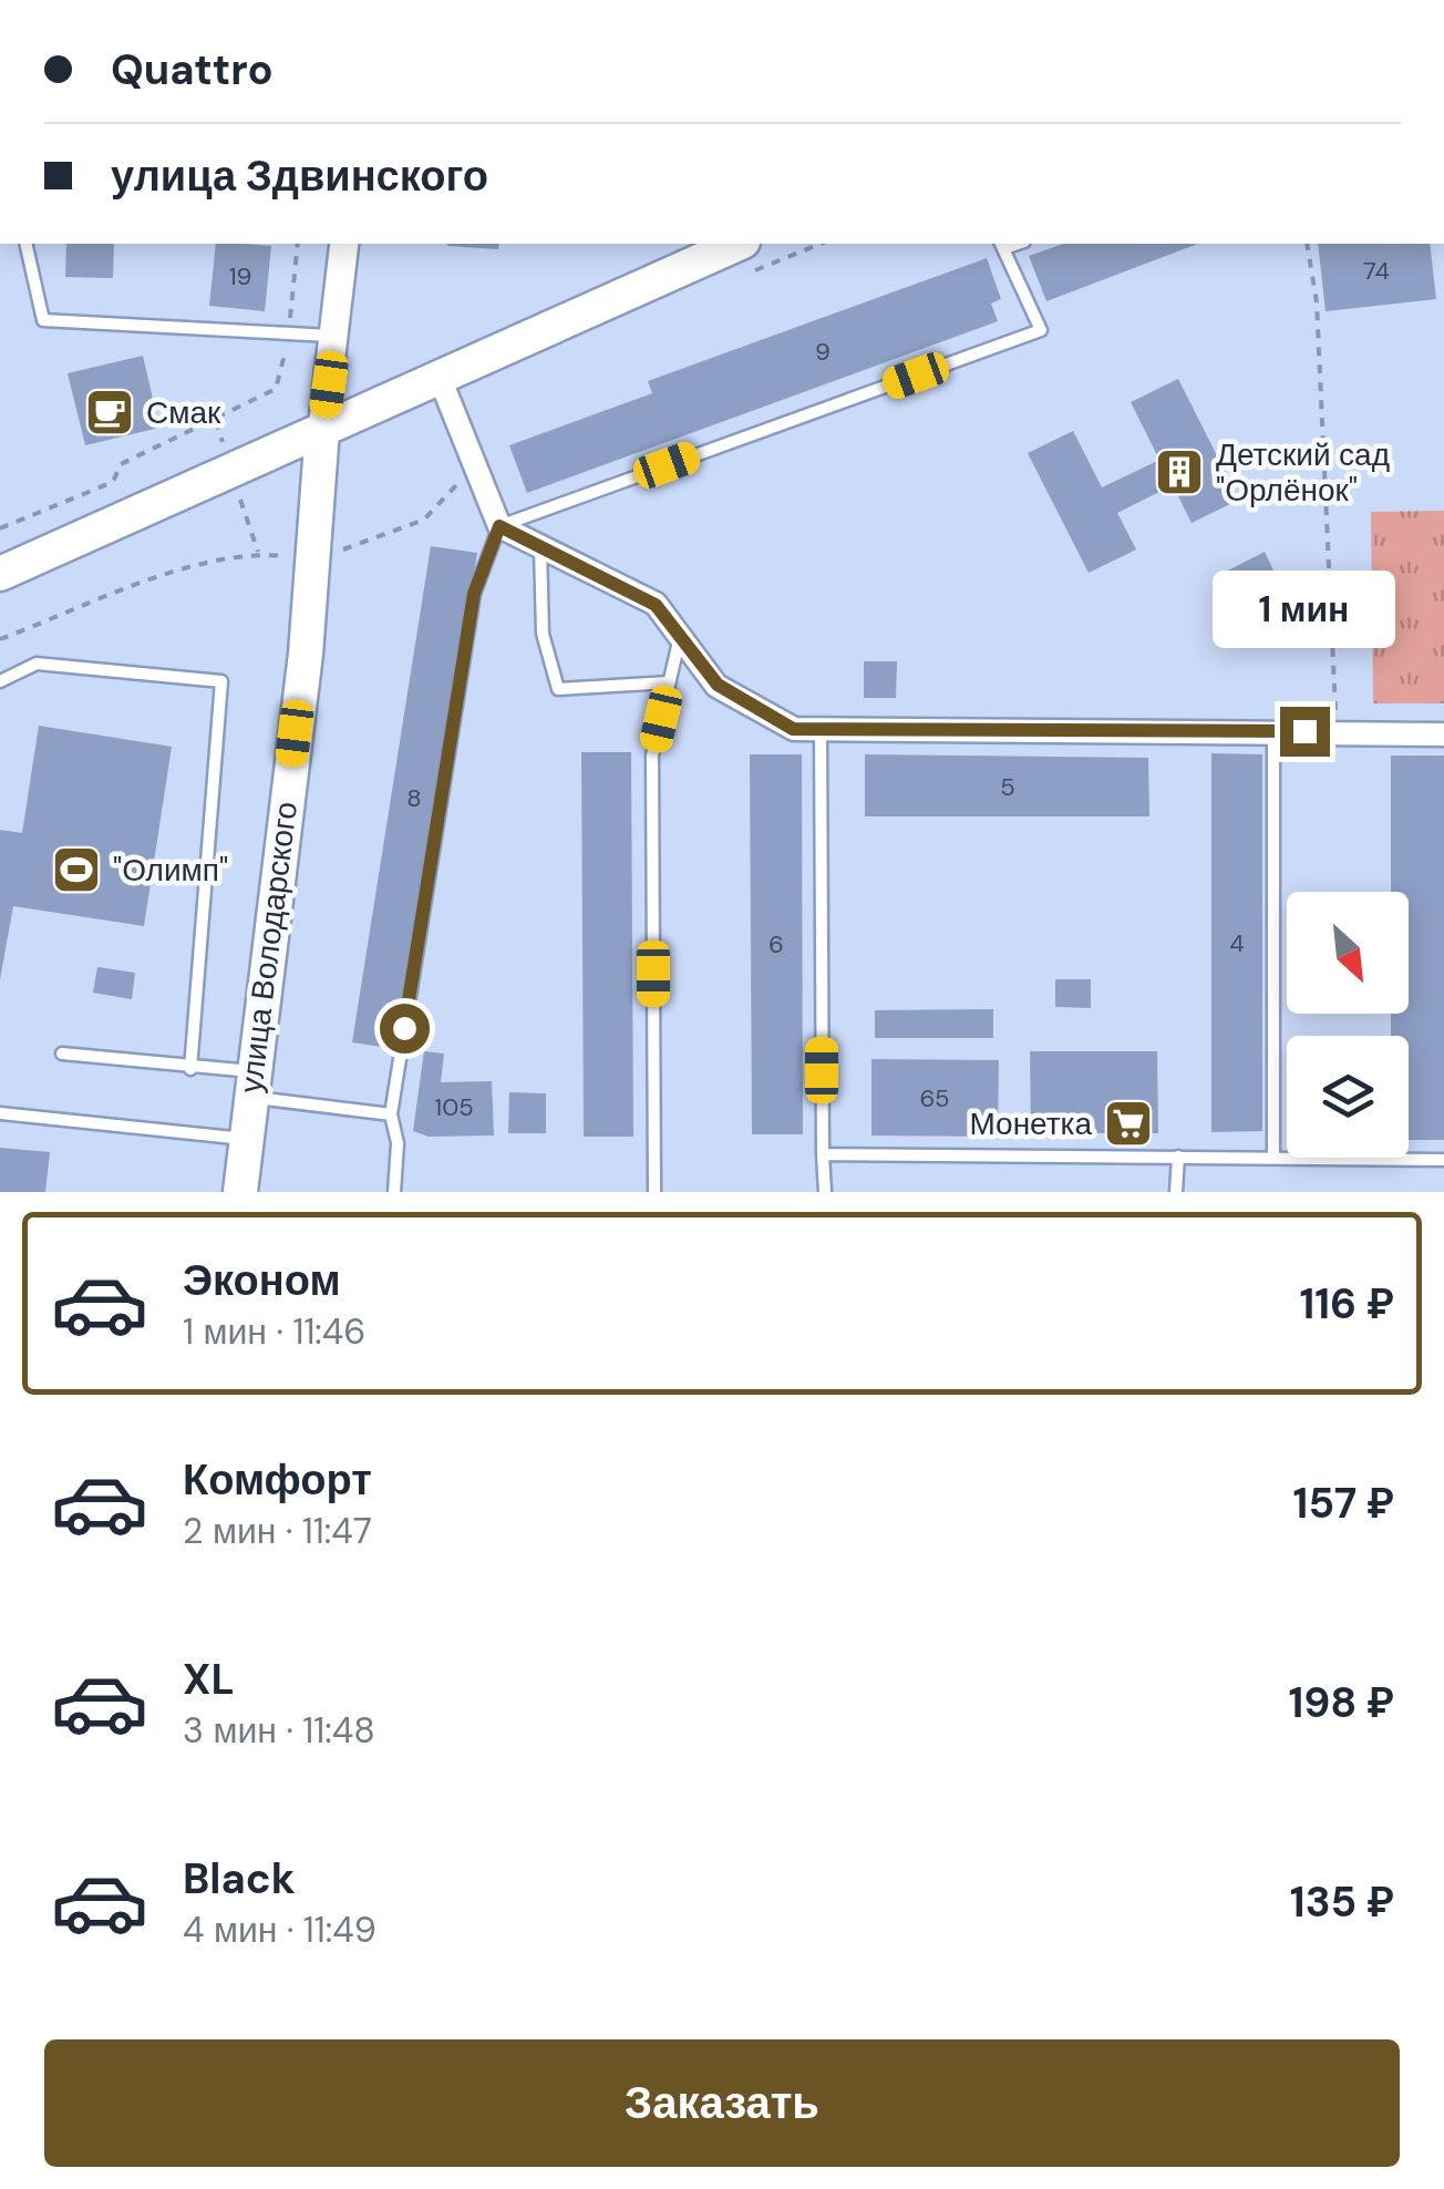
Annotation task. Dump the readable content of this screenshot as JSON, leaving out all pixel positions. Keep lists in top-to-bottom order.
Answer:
{
  "streets": {
    "main road": ["улица Володарского"]
  },
  "places": {
    "cafe": ["Смак"],
    "building": ["Детский сад \"Орлёнок\""],
    "sports": ["\"Олимп\""],
    "supermarket": ["Монетка"]
  },
  "house_numbers": [
    "74",
    "19",
    "9",
    "5",
    "8",
    "4",
    "6",
    "65",
    "105"
  ],
  "north": "bottom right",
  "page": {
    "banner": ["Quattro", "улица Здвинского"],
    "bubble": "1 мин",
    "list": [
      {
        "name": "Эконом",
        "note": "1 мин · 11:46",
        "value": "116 ₽"
      },
      {
        "name": "Комфорт",
        "note": "2 мин · 11:47",
        "value": "157 ₽"
      },
      {
        "name": "XL",
        "note": "3 мин · 11:48",
        "value": "198 ₽"
      },
      {
        "name": "Black",
        "note": "4 мин · 11:49",
        "value": "135 ₽"
      }
    ],
    "buttons": "Заказать"
  }
}
